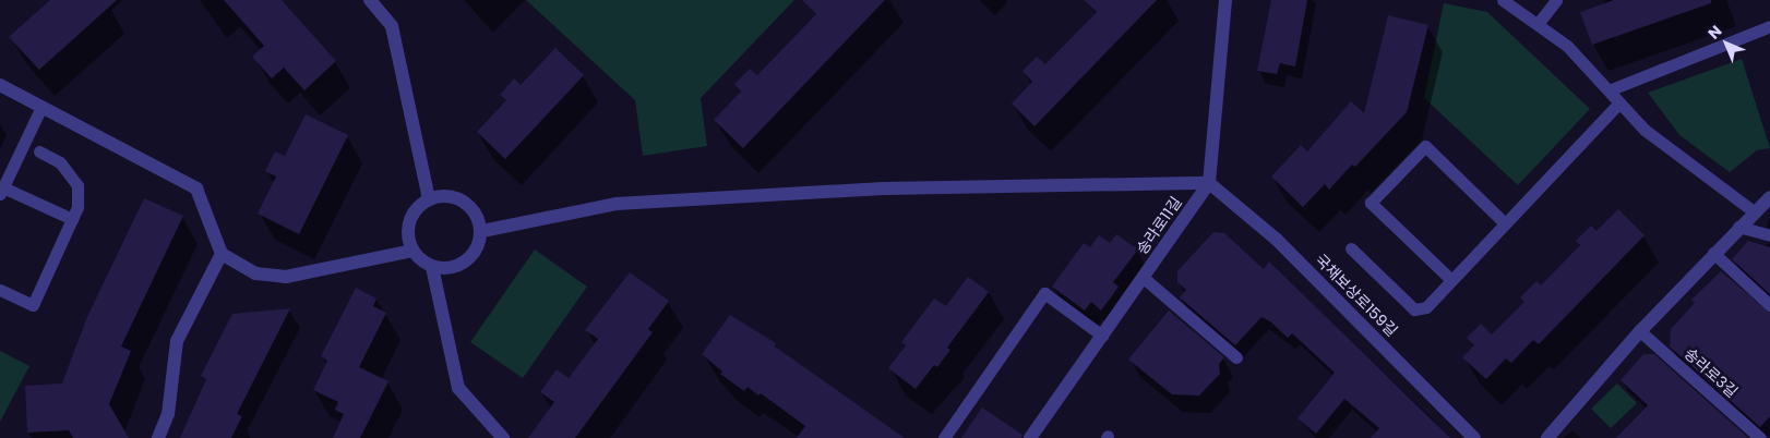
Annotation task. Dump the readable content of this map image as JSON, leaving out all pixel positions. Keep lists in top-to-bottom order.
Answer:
{
  "streets": {
    "street": ["송라로11길", "국채보상로159길"],
    "lane": ["송라로3길"]
  },
  "crossings": [
    ["송라로11길", "국채보상로159길"]
  ],
  "north": "top left"
}
